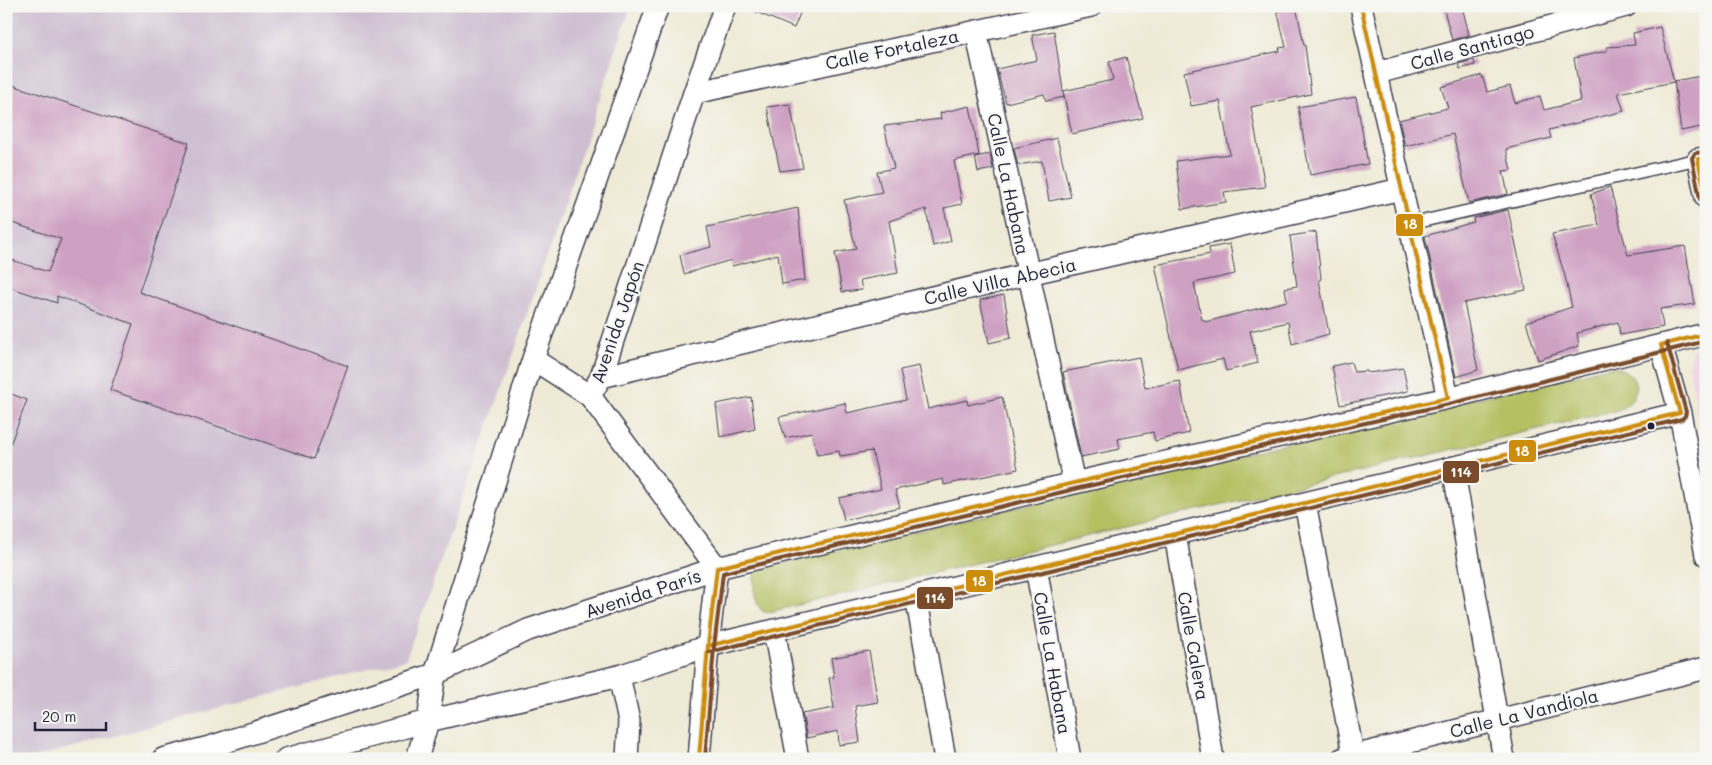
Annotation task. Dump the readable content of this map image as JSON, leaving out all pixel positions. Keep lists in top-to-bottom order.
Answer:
{
  "streets": {
    "street": [
      "Calle Santiago",
      "Calle Fortaleza",
      "Calle La Habana",
      "Calle Villa Abecia",
      "Avenida Japón",
      "Avenida París",
      "Calle Calera",
      "Calle La Vandiola"
    ]
  },
  "crossings": [
    ["Calle Fortaleza", "Calle La Habana"],
    ["Calle Fortaleza", "Avenida Japón"],
    ["Calle La Habana", "Calle Villa Abecia"],
    ["Calle La Habana", "Avenida París"],
    ["Calle Villa Abecia", "Avenida Japón"],
    ["Avenida Japón", "Avenida París"]
  ],
  "lines": ["transit line 18", "transit line 114"],
  "scale_bar": "20 m"
}
